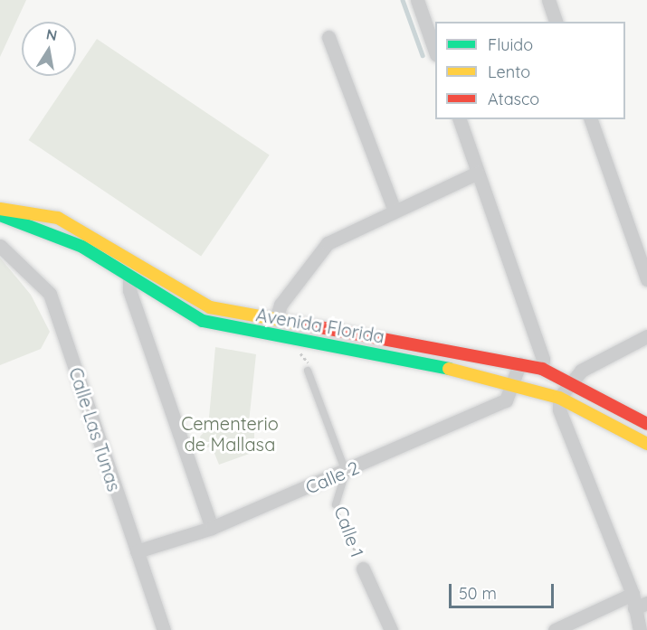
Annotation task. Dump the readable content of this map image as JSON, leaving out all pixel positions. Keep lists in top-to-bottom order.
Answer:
{
  "streets": {
    "main road": ["Avenida Florida"],
    "street": ["Calle Las Tunas", "Calle 2", "Calle 1"]
  },
  "crossings": [
    ["Avenida Florida", "Calle 2"],
    ["Calle Las Tunas", "Calle 2"],
    ["Calle 2", "Calle 1"]
  ],
  "parks": ["Cementerio de Mallasa"],
  "legend": ["Fluido", "Lento", "Atasco"],
  "scale_bar": "50 m",
  "north": "top"
}
